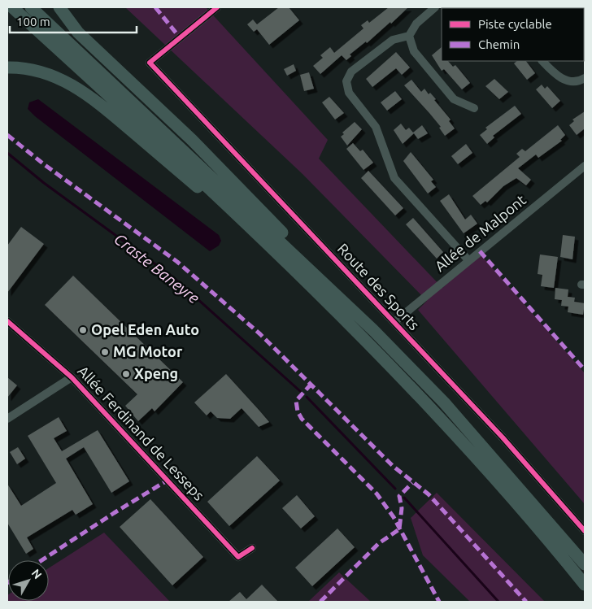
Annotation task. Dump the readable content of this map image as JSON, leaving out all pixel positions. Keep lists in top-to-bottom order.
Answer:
{
  "streets": {
    "street": ["Allée de Malpont", "Route des Sports", "Allée Ferdinand de Lesseps"]
  },
  "crossings": [
    ["Allée de Malpont", "Route des Sports"]
  ],
  "water": ["Craste Baneyre"],
  "places": ["Opel Eden Auto", "MG Motor", "Xpeng"],
  "legend": ["Piste cyclable", "Chemin"],
  "scale_bar": "100 m",
  "north": "top right"
}
